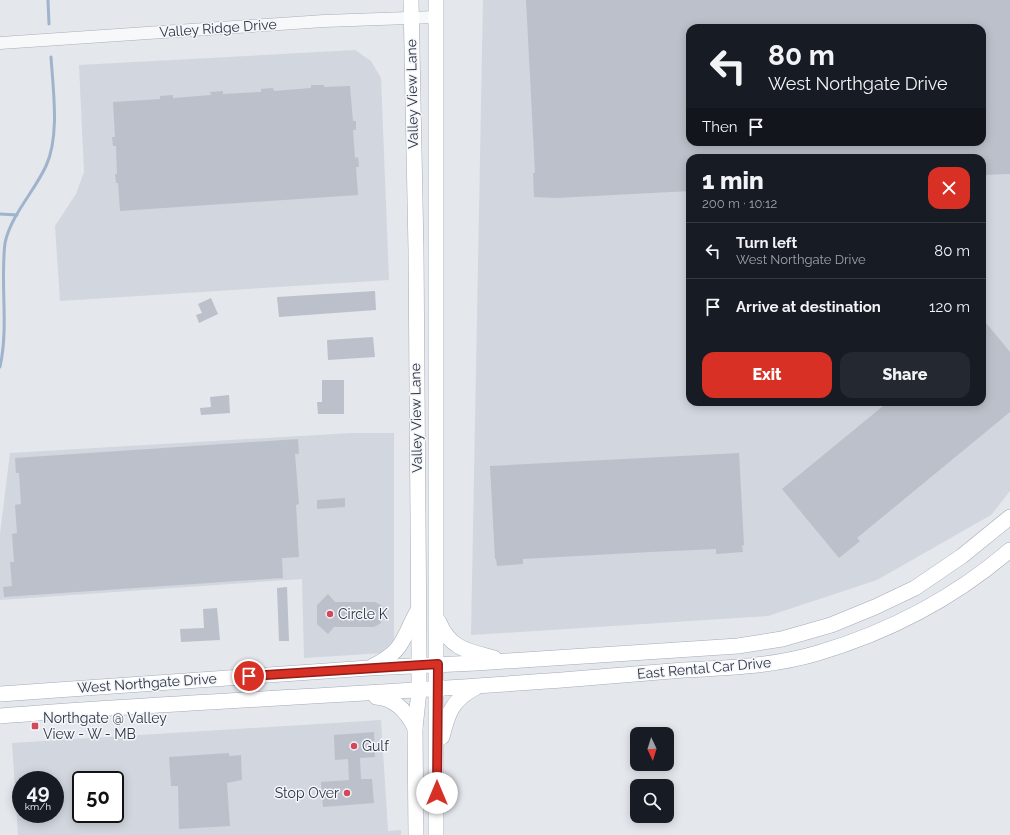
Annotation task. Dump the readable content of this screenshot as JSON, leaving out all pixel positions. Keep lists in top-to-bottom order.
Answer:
{
  "streets": {
    "main road": ["Valley View Lane", "East Rental Car Drive", "West Northgate Drive"],
    "street": ["Valley Ridge Drive"]
  },
  "crossings": [
    ["Valley Ridge Drive", "Valley View Lane"],
    ["Valley View Lane", "East Rental Car Drive"],
    ["Valley View Lane", "West Northgate Drive"],
    ["East Rental Car Drive", "West Northgate Drive"]
  ],
  "places": {
    "other": ["Circle K", "Gulf", "Stop Over"],
    "transit": ["Northgate @ Valley View - W - MB"]
  },
  "north": "bottom",
  "page": {
    "turn": ["80 m", "West Northgate Drive"],
    "then": "Then",
    "heading": ["1 min", "200 m · 10:12"],
    "list": [
      {
        "name": "Turn left",
        "note": "West Northgate Drive",
        "value": "80 m"
      },
      {
        "name": "Arrive at destination",
        "value": "120 m"
      }
    ],
    "buttons": ["Exit", "Share"],
    "speed": "49 km/h",
    "limit": "50"
  }
}
